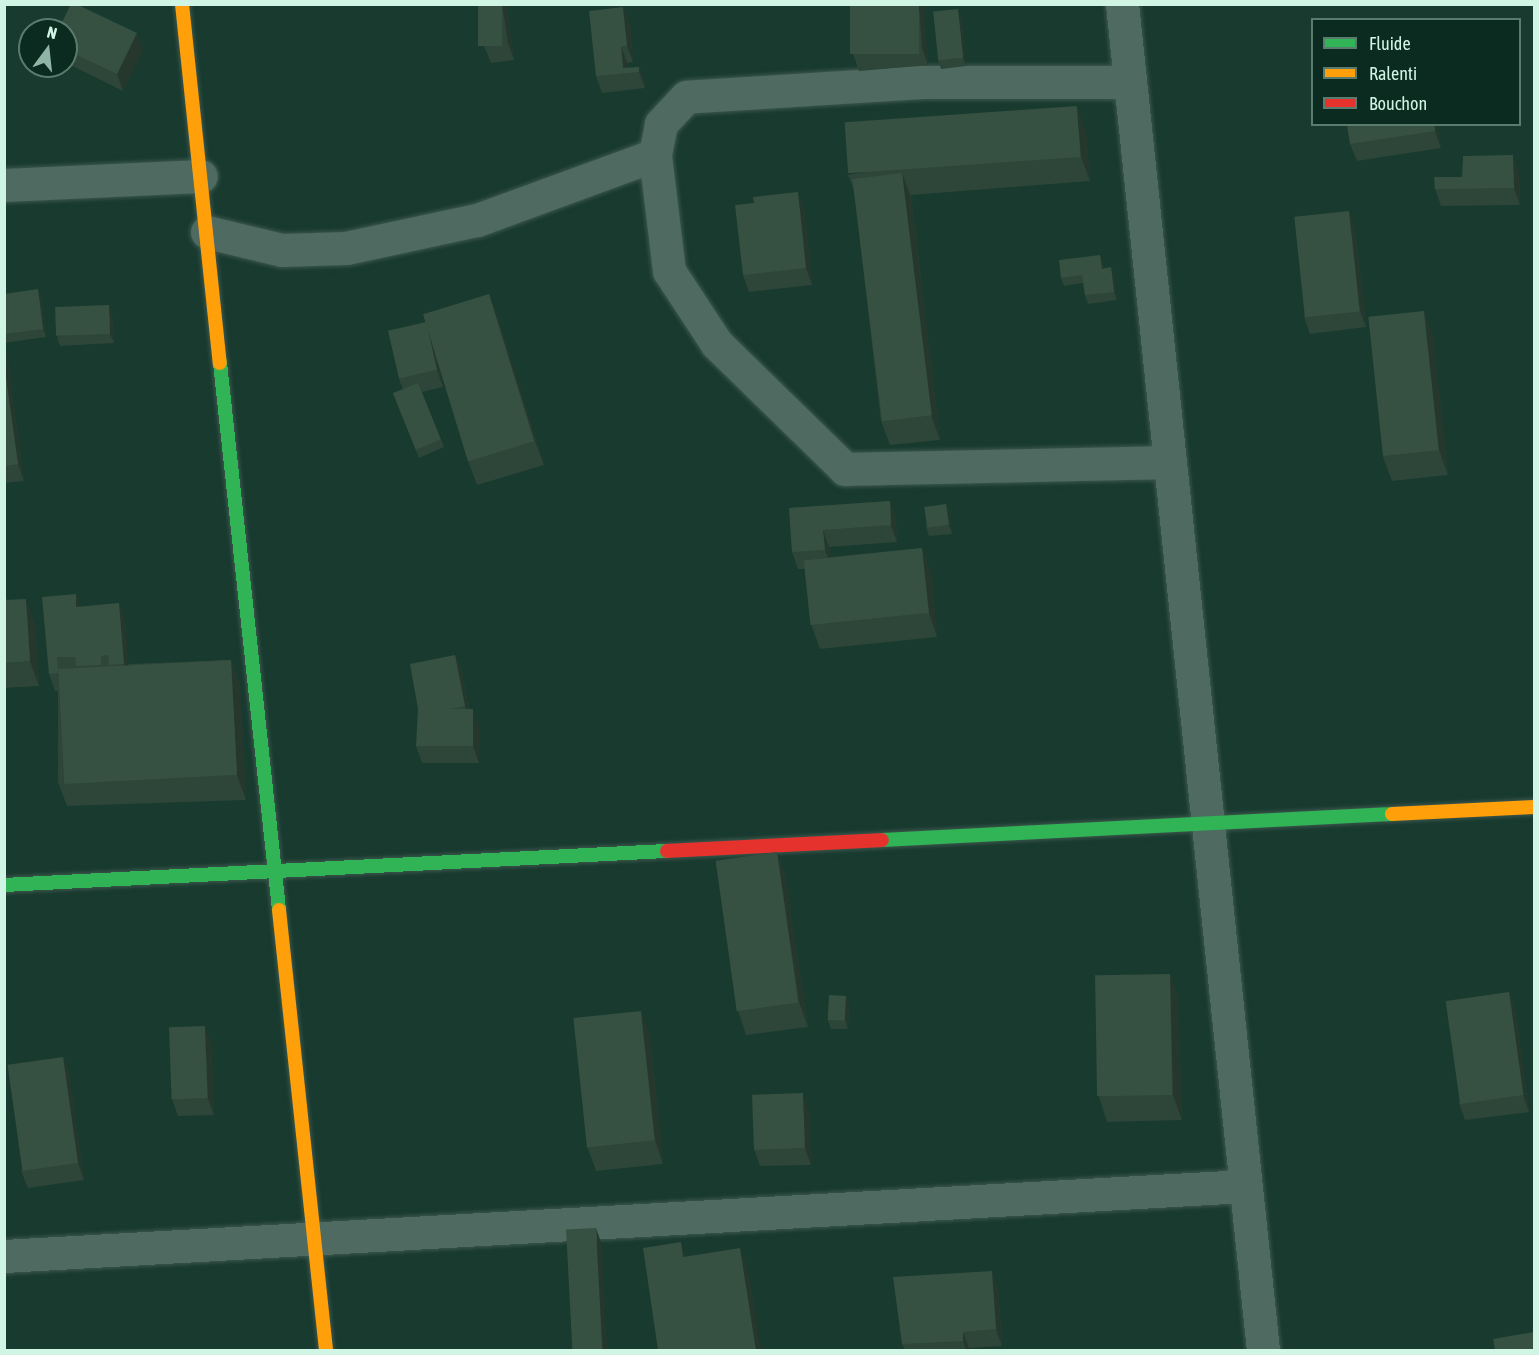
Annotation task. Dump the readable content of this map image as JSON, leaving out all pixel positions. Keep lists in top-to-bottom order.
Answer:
{
  "legend": ["Fluide", "Ralenti", "Bouchon"],
  "north": "top"
}
